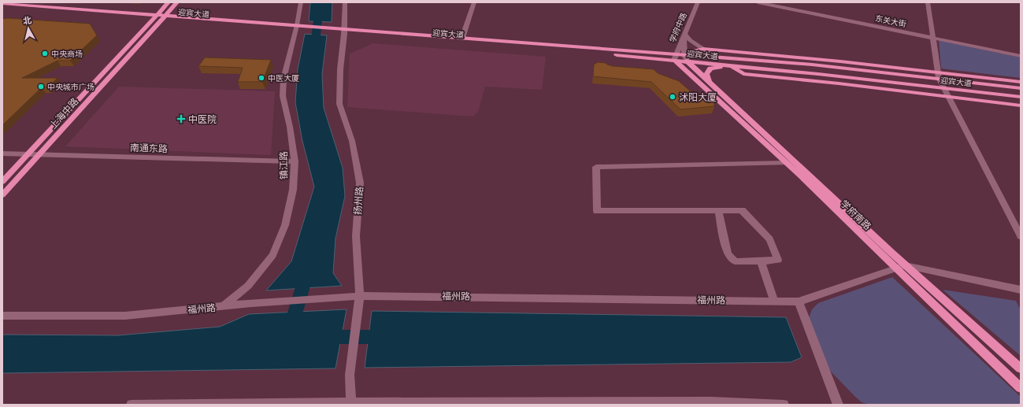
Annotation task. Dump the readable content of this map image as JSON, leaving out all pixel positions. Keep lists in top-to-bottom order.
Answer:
{
  "streets": {
    "main road": ["迎宾大道", "上海中路", "学府南路"],
    "street": [
      "东关大街",
      "学府中路",
      "南通东路",
      "镇江路",
      "扬州路",
      "福州路"
    ]
  },
  "crossings": [
    ["迎宾大道", "学府中路"],
    ["迎宾大道", "上海中路"],
    ["迎宾大道", "镇江路"],
    ["迎宾大道", "扬州路"],
    ["迎宾大道", "学府南路"],
    ["学府中路", "学府南路"],
    ["上海中路", "南通东路"],
    ["南通东路", "镇江路"],
    ["镇江路", "福州路"],
    ["扬州路", "福州路"],
    ["学府南路", "福州路"]
  ],
  "places": {
    "other": [
      "中央商场",
      "中医大厦",
      "中央城市广场",
      "沭阳大厦"
    ],
    "health": ["中医院"]
  },
  "north": "top"
}
